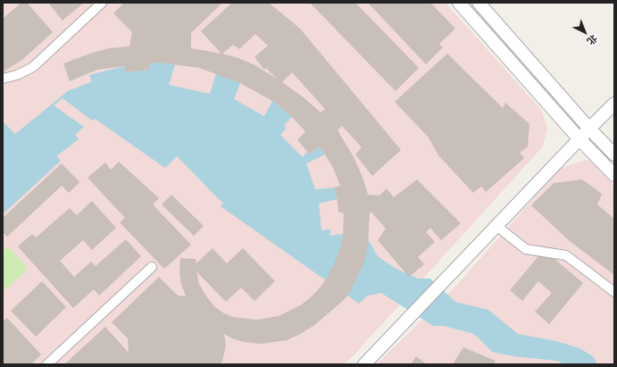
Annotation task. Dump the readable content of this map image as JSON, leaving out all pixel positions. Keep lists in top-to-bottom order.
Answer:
{
  "north": "bottom right"
}
